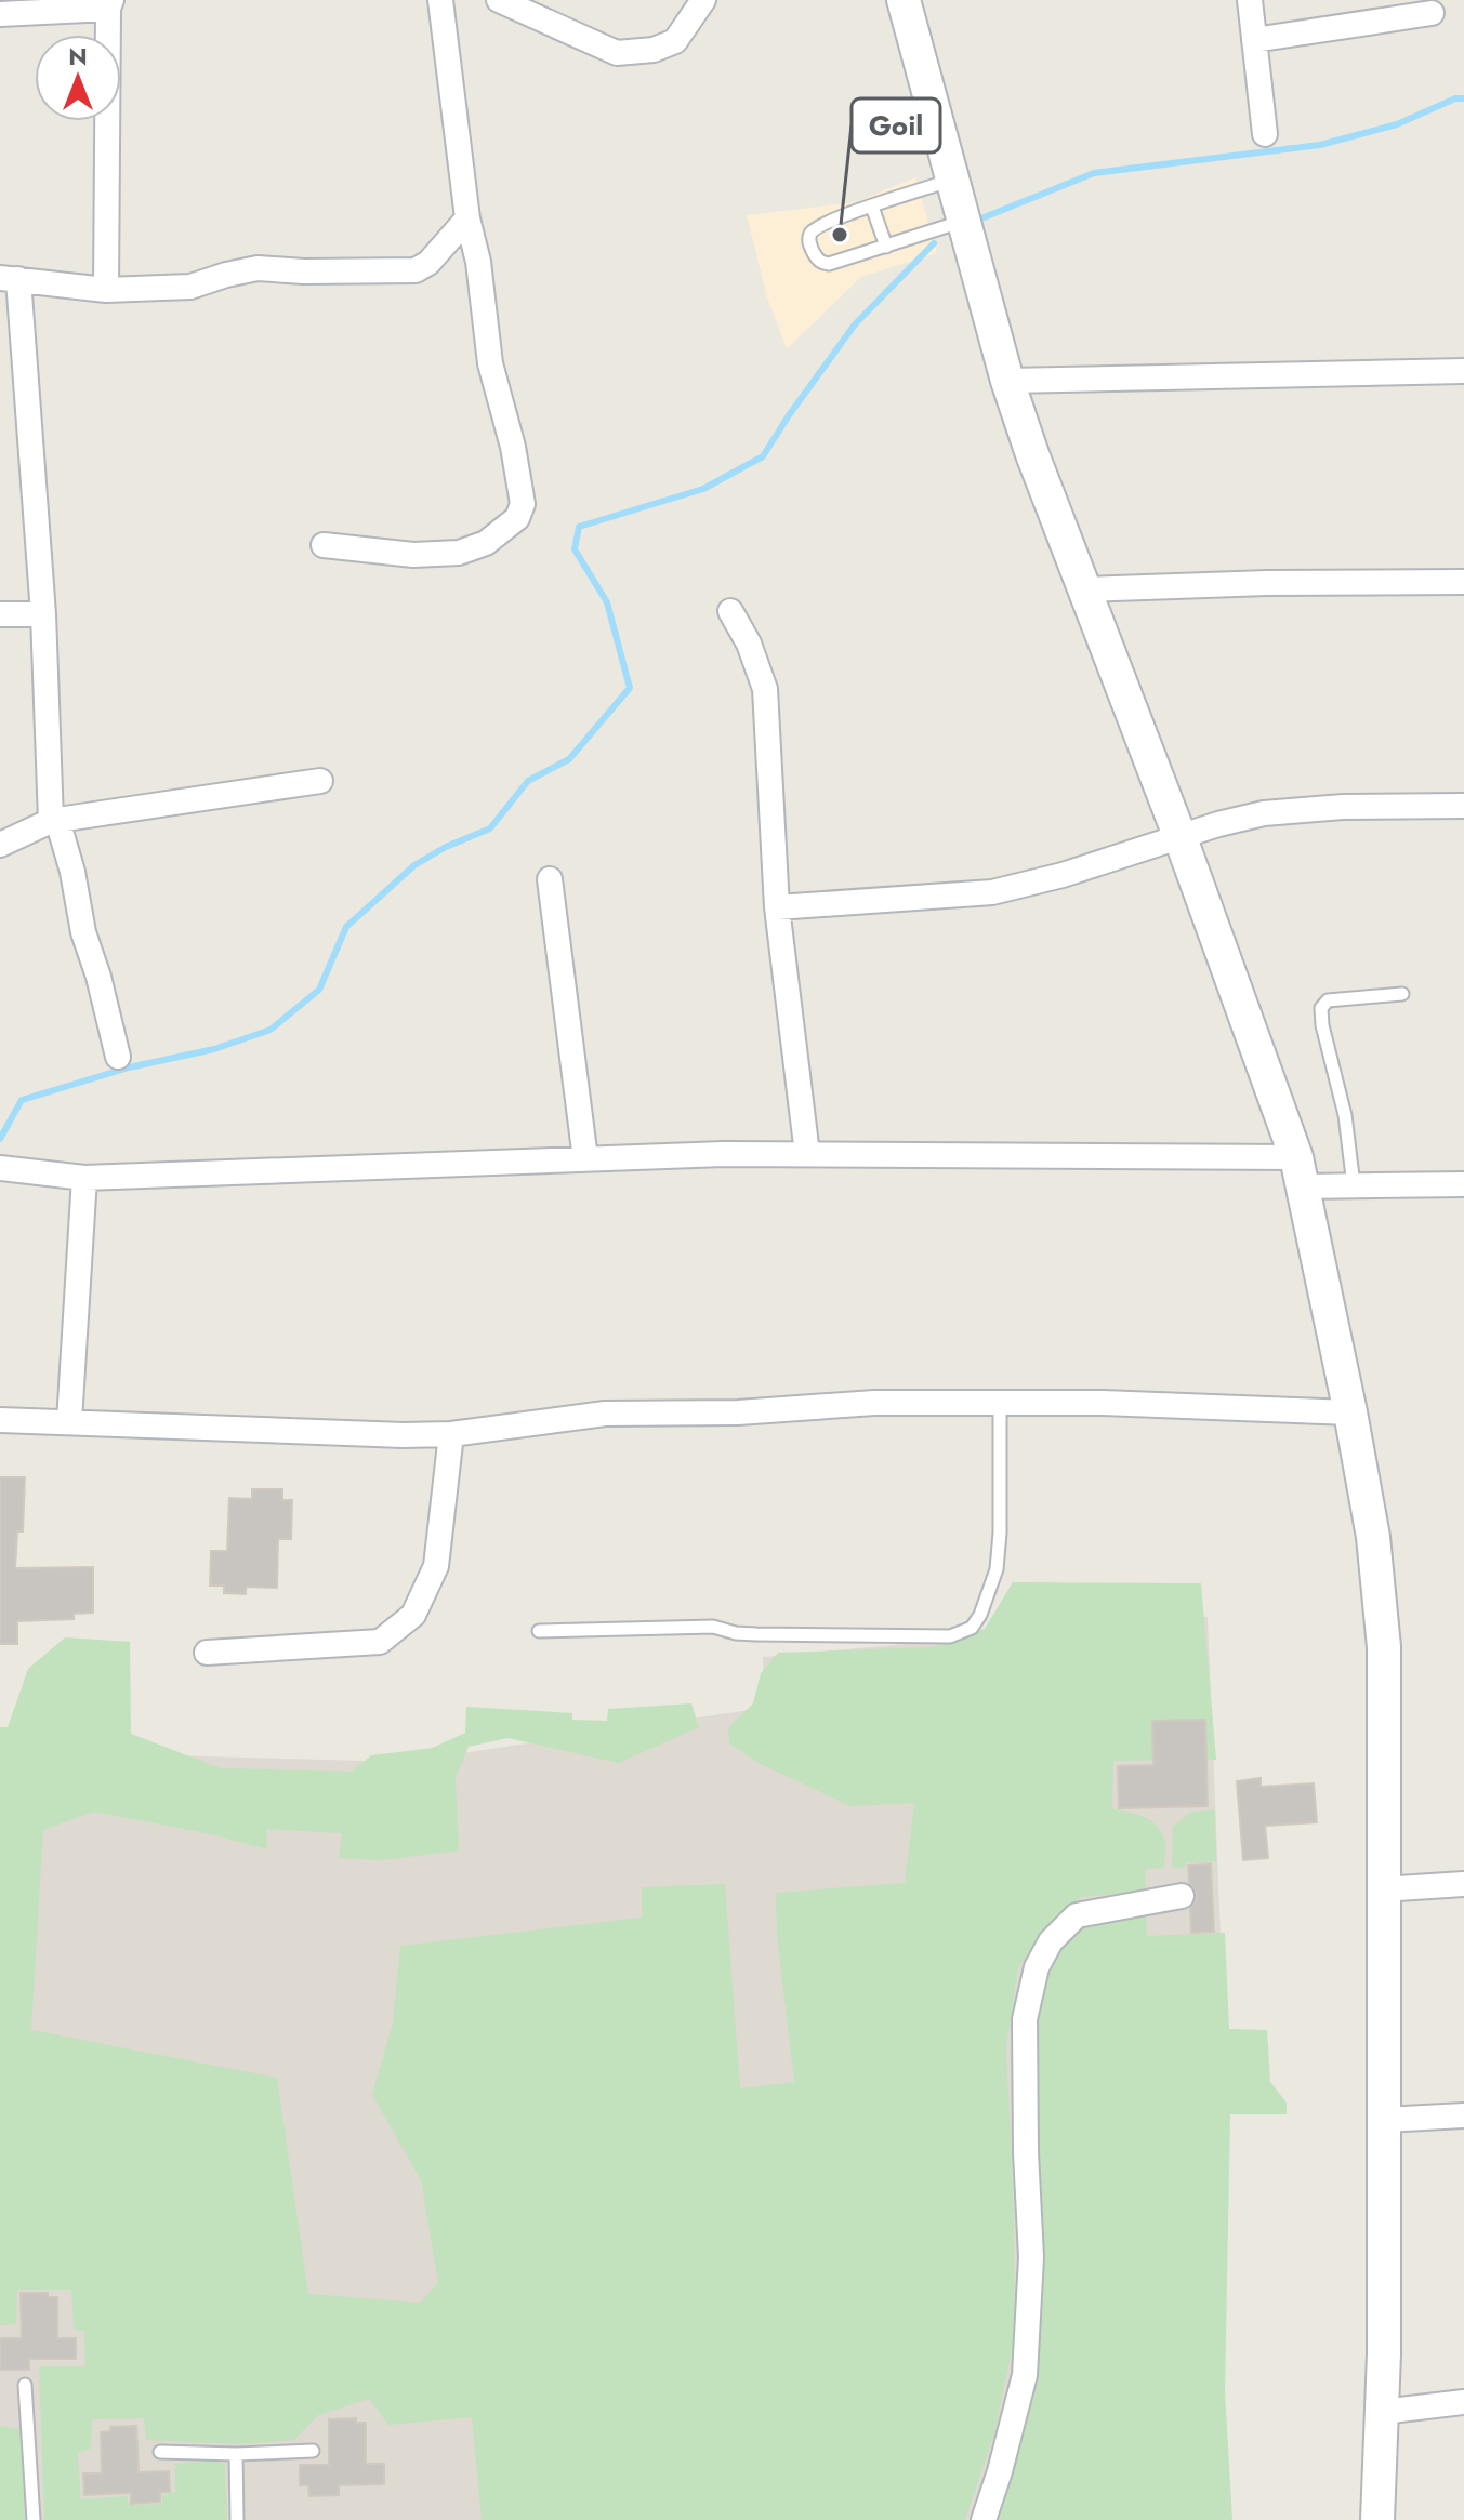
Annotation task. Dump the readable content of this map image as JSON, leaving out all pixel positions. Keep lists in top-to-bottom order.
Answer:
{
  "places": ["Goil"],
  "north": "top"
}
